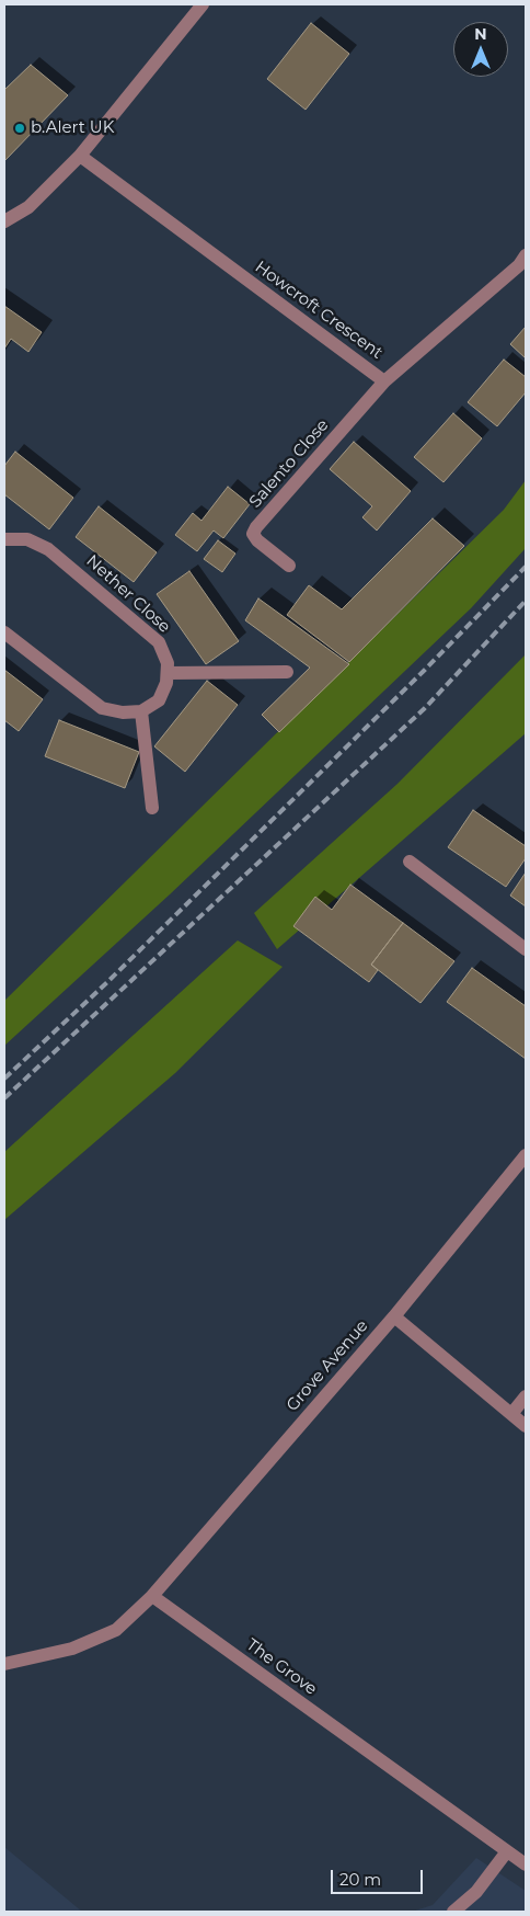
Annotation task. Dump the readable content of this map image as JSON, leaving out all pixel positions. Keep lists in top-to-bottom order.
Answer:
{
  "streets": {
    "street": [
      "Howcroft Crescent",
      "Salento Close",
      "Nether Close",
      "Grove Avenue",
      "The Grove"
    ]
  },
  "crossings": [
    ["Howcroft Crescent", "Salento Close"],
    ["Grove Avenue", "The Grove"]
  ],
  "places": ["b.Alert UK"],
  "scale_bar": "20 m",
  "north": "top"
}
